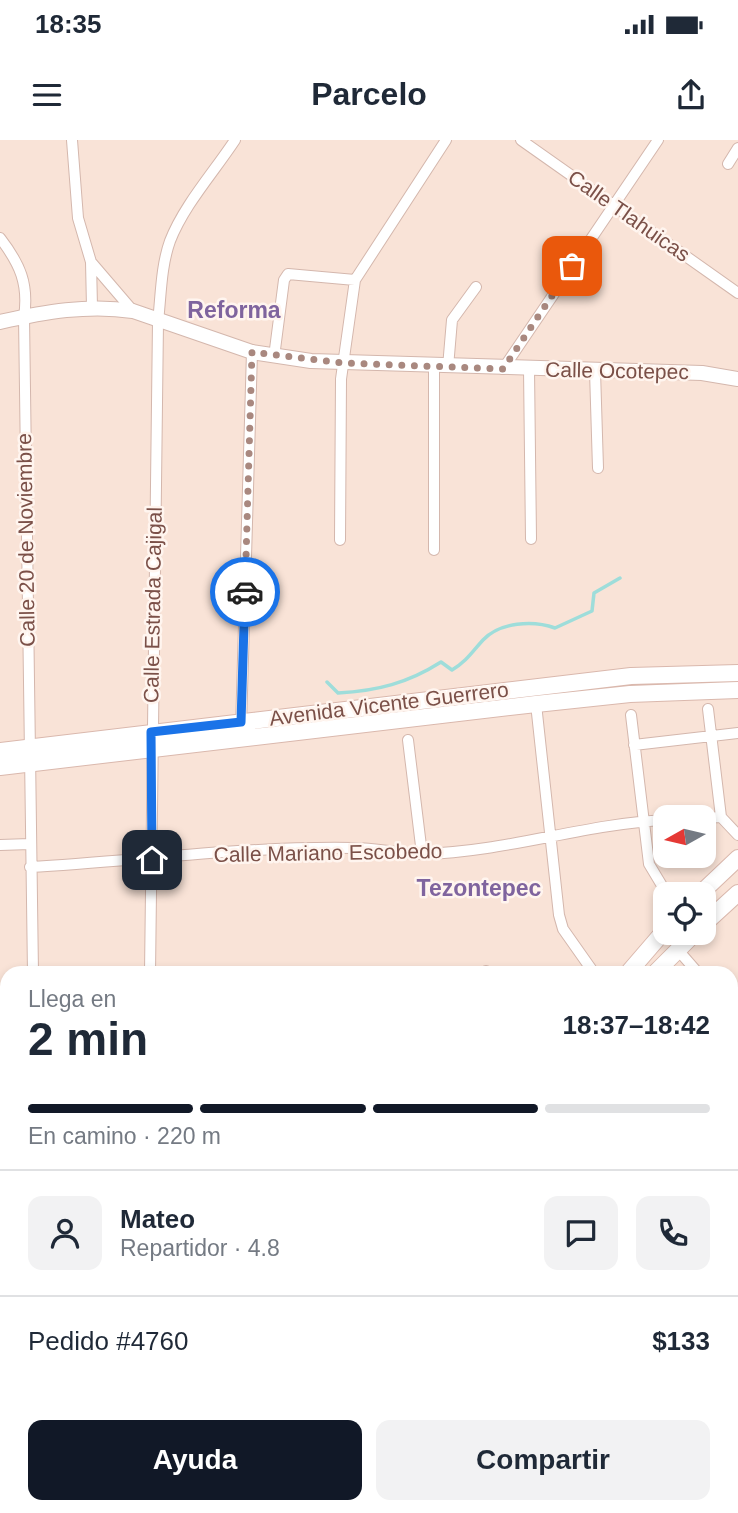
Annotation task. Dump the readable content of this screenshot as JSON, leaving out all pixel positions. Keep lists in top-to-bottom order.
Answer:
{
  "streets": {
    "main road": ["Avenida Vicente Guerrero"],
    "street": [
      "Calle Tlahuicas",
      "Calle Ocotepec",
      "Calle 20 de Noviembre",
      "Calle Estrada Cajigal",
      "Calle Mariano Escobedo"
    ]
  },
  "crossings": [
    ["Calle Ocotepec", "Calle 20 de Noviembre"],
    ["Calle Ocotepec", "Calle Estrada Cajigal"],
    ["Calle 20 de Noviembre", "Avenida Vicente Guerrero"],
    ["Calle 20 de Noviembre", "Calle Mariano Escobedo"],
    ["Calle Estrada Cajigal", "Avenida Vicente Guerrero"],
    ["Calle Estrada Cajigal", "Calle Mariano Escobedo"]
  ],
  "districts": ["Reforma", "Tezontepec"],
  "north": "left",
  "page": {
    "status": "18:35",
    "header": "Parcelo",
    "heading": ["2 min", "Llega en", "18:37–18:42"],
    "panel": [
      "Mateo",
      "Repartidor · 4.8",
      "Pedido #4760",
      "$133"
    ],
    "bar": "En camino · 220 m",
    "buttons": ["Ayuda", "Compartir"]
  }
}
